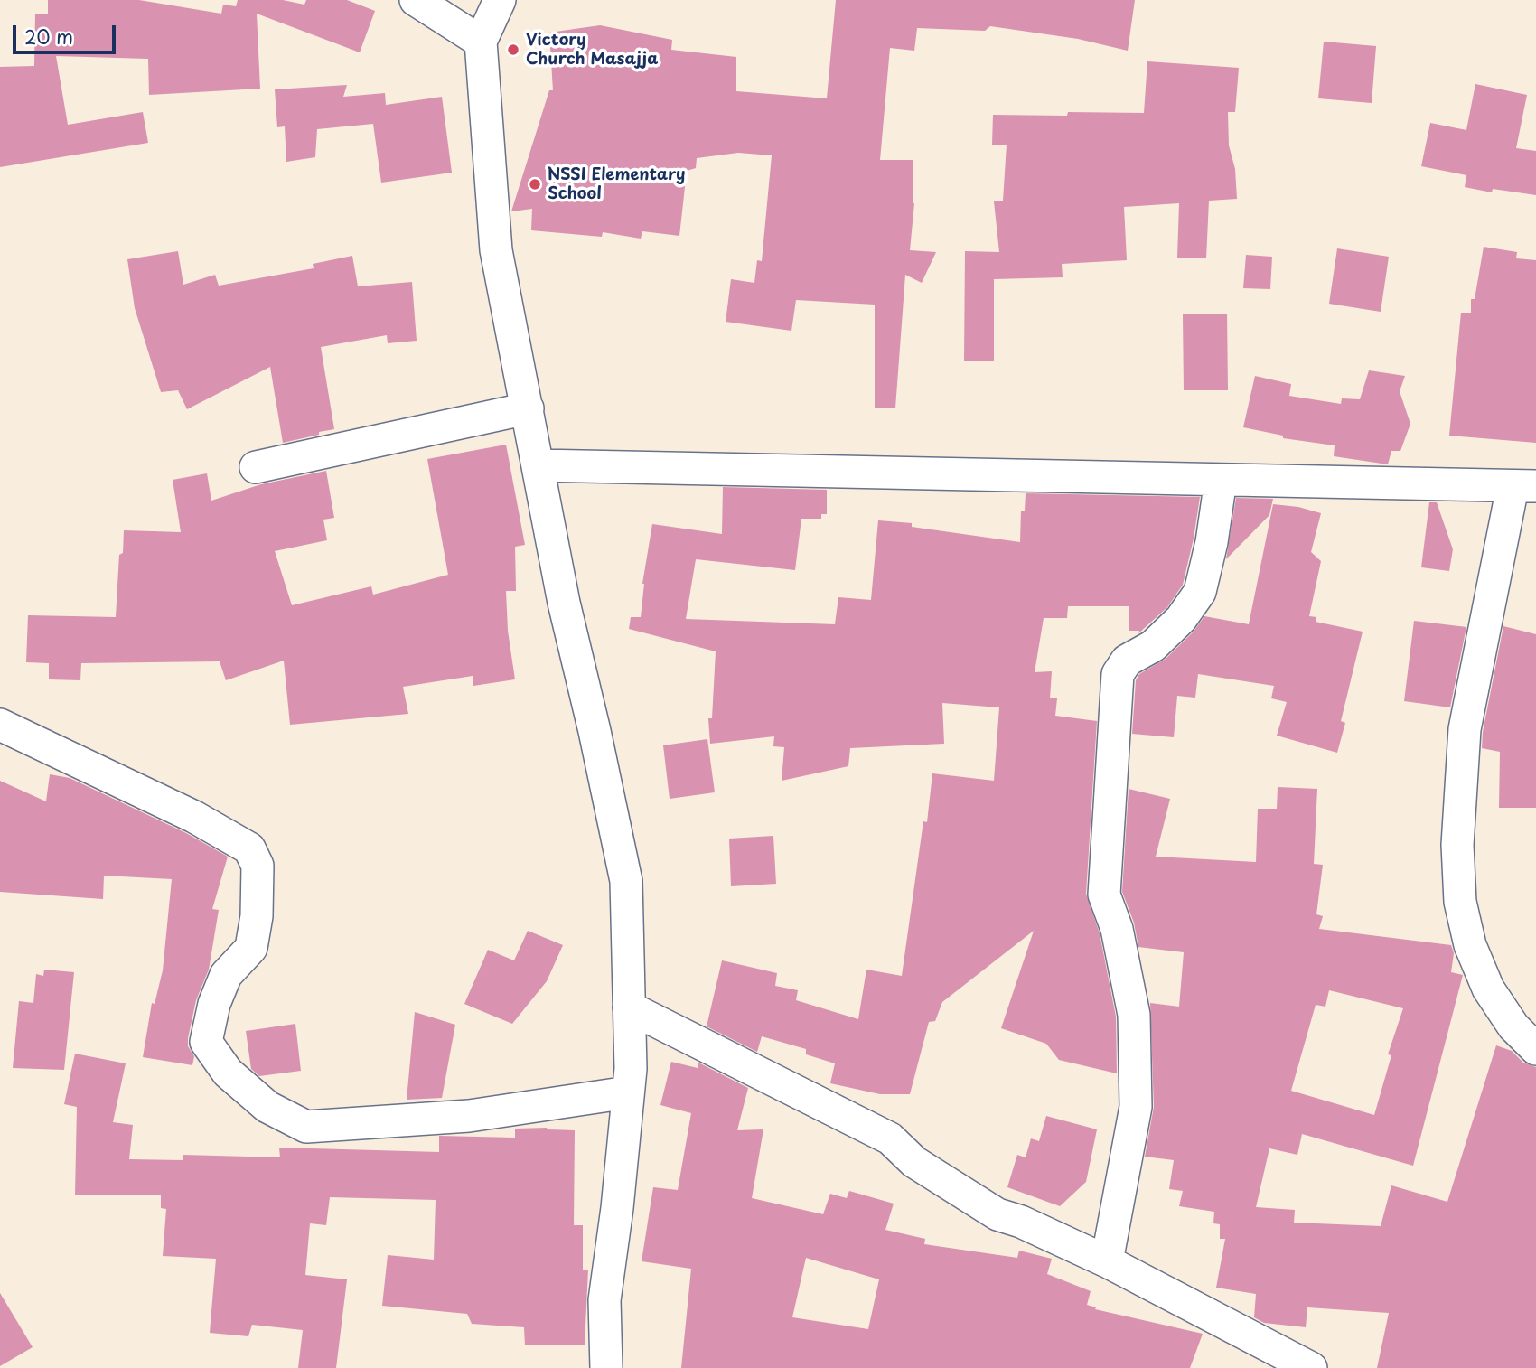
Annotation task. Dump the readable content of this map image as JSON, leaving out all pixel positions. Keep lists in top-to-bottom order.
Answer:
{
  "places": ["Victory Church Masajja", "NSSI Elementary School"],
  "scale_bar": "20 m"
}
